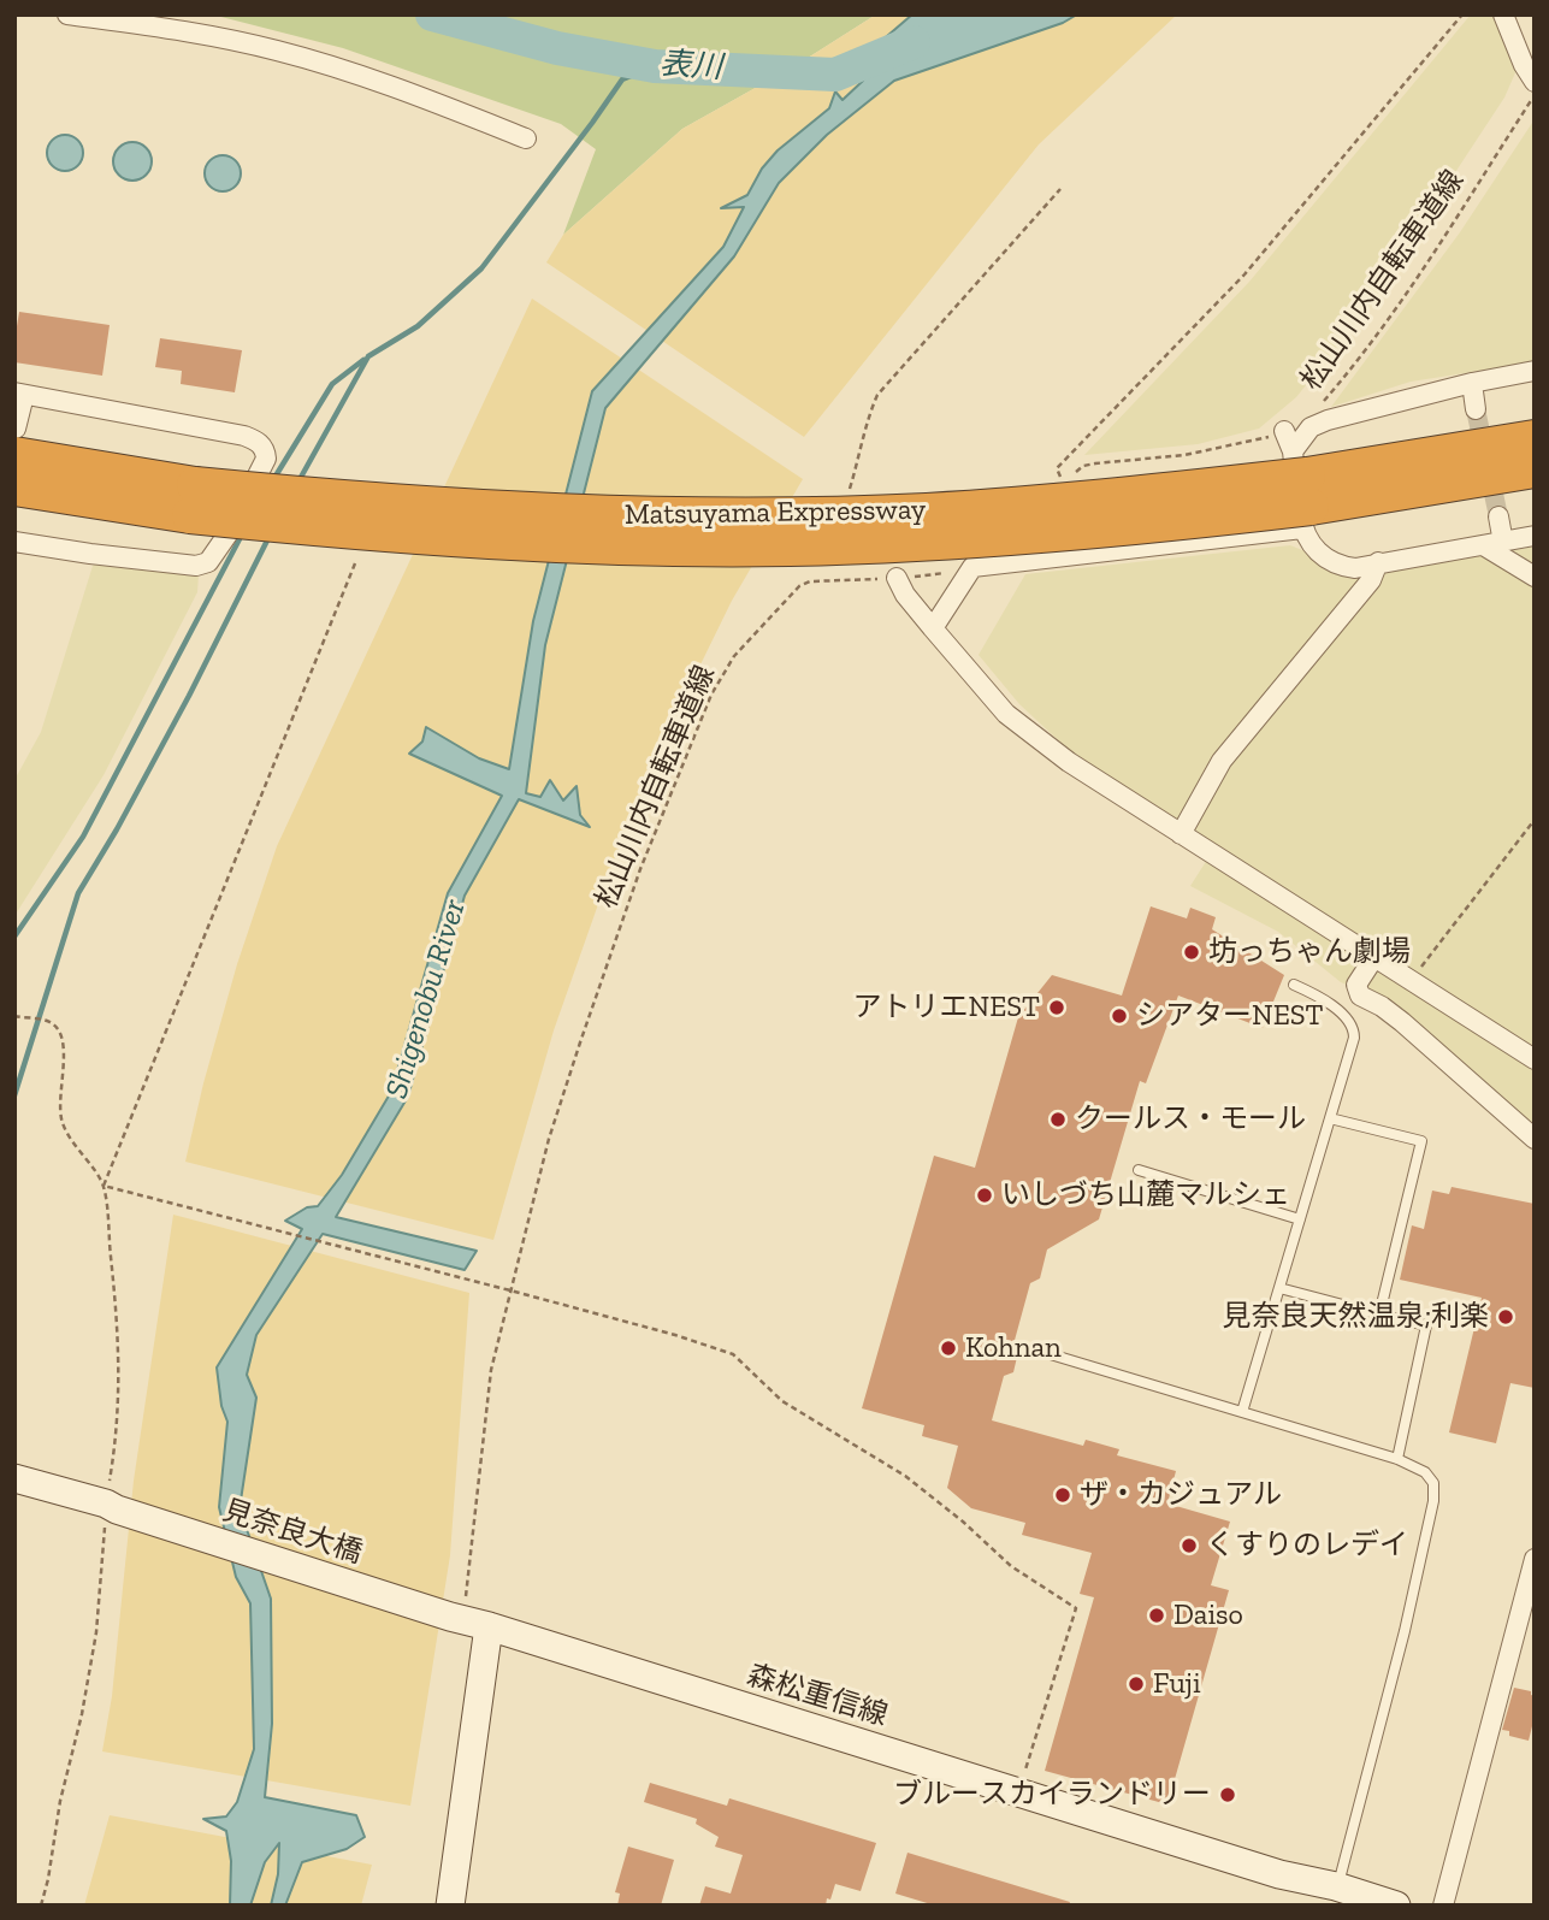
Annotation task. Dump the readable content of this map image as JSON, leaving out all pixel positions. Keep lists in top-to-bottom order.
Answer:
{
  "streets": {
    "highway": ["Matsuyama Expressway"],
    "main road": ["見奈良大橋", "森松重信線"],
    "path": ["松山川内自転車道線"]
  },
  "crossings": [
    ["松山川内自転車道線", "見奈良大橋"],
    ["見奈良大橋", "森松重信線"]
  ],
  "water": ["表川", "Shigenobu River"],
  "places": [
    "坊っちゃん劇場",
    "アトリエNEST",
    "シアターNEST",
    "クールス・モール",
    "いしづち山麓マルシェ",
    "見奈良天然温泉;利楽",
    "Kohnan",
    "ザ・カジュアル",
    "くすりのレデイ",
    "Daiso",
    "Fuji",
    "ブルースカイランドリー"
  ]
}
